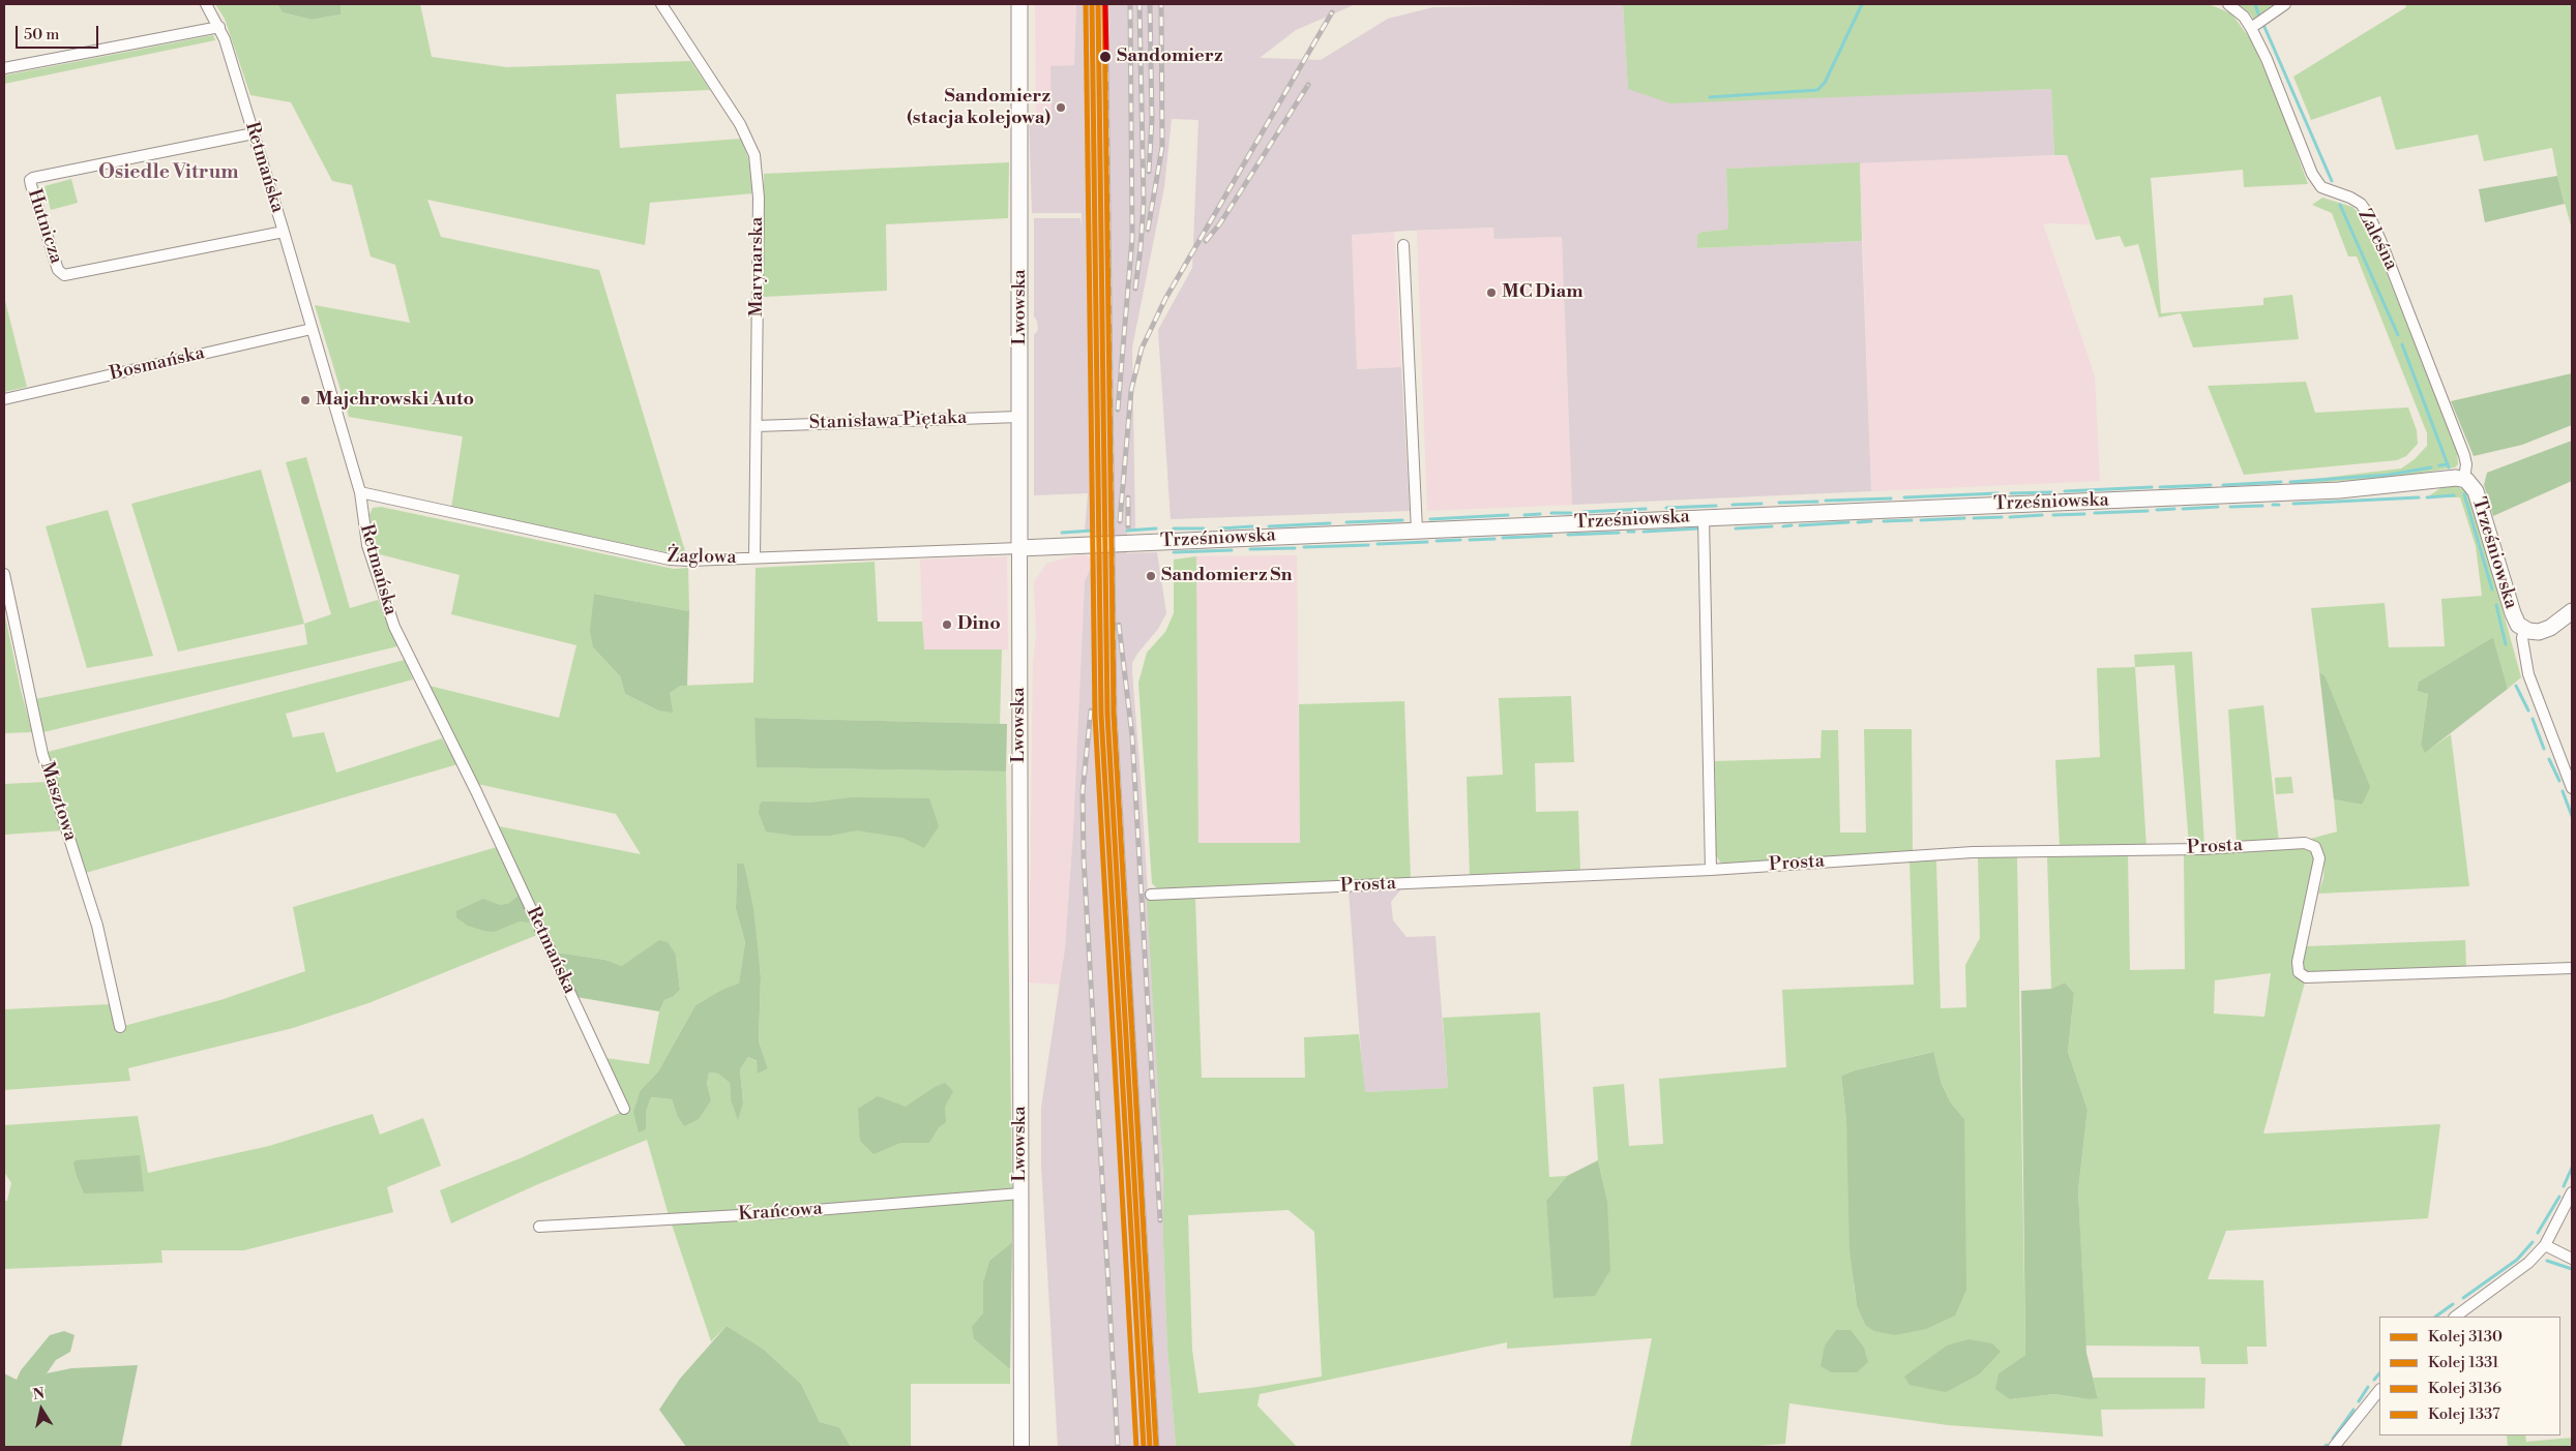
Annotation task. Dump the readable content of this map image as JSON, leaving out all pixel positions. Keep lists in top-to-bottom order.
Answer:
{
  "streets": {
    "main road": ["Lwowska", "Trześniowska"],
    "street": [
      "Retmańska",
      "Hutnicza",
      "Zaleśna",
      "Marynarska",
      "Bosmańska",
      "Stanisława Piętaka",
      "Żaglowa",
      "Masztowa",
      "Prosta",
      "Krańcowa"
    ]
  },
  "crossings": [
    ["Retmańska", "Hutnicza"],
    ["Retmańska", "Bosmańska"],
    ["Retmańska", "Żaglowa"],
    ["Zaleśna", "Trześniowska"],
    ["Marynarska", "Stanisława Piętaka"],
    ["Marynarska", "Żaglowa"],
    ["Lwowska", "Stanisława Piętaka"],
    ["Lwowska", "Trześniowska"],
    ["Lwowska", "Żaglowa"],
    ["Lwowska", "Krańcowa"],
    ["Trześniowska", "Żaglowa"]
  ],
  "districts": ["Osiedle Vitrum"],
  "places": [
    "Sandomierz",
    "Sandomierz (stacja kolejowa)",
    "MC Diam",
    "Majchrowski Auto",
    "Sandomierz Sn",
    "Dino"
  ],
  "lines": [
    "rail line 3130",
    "rail line 1331",
    "rail line 3136",
    "rail line 1337"
  ],
  "legend": [
    "Kolej 3130",
    "Kolej 1331",
    "Kolej 3136",
    "Kolej 1337"
  ],
  "scale_bar": "50 m",
  "north": "top"
}
